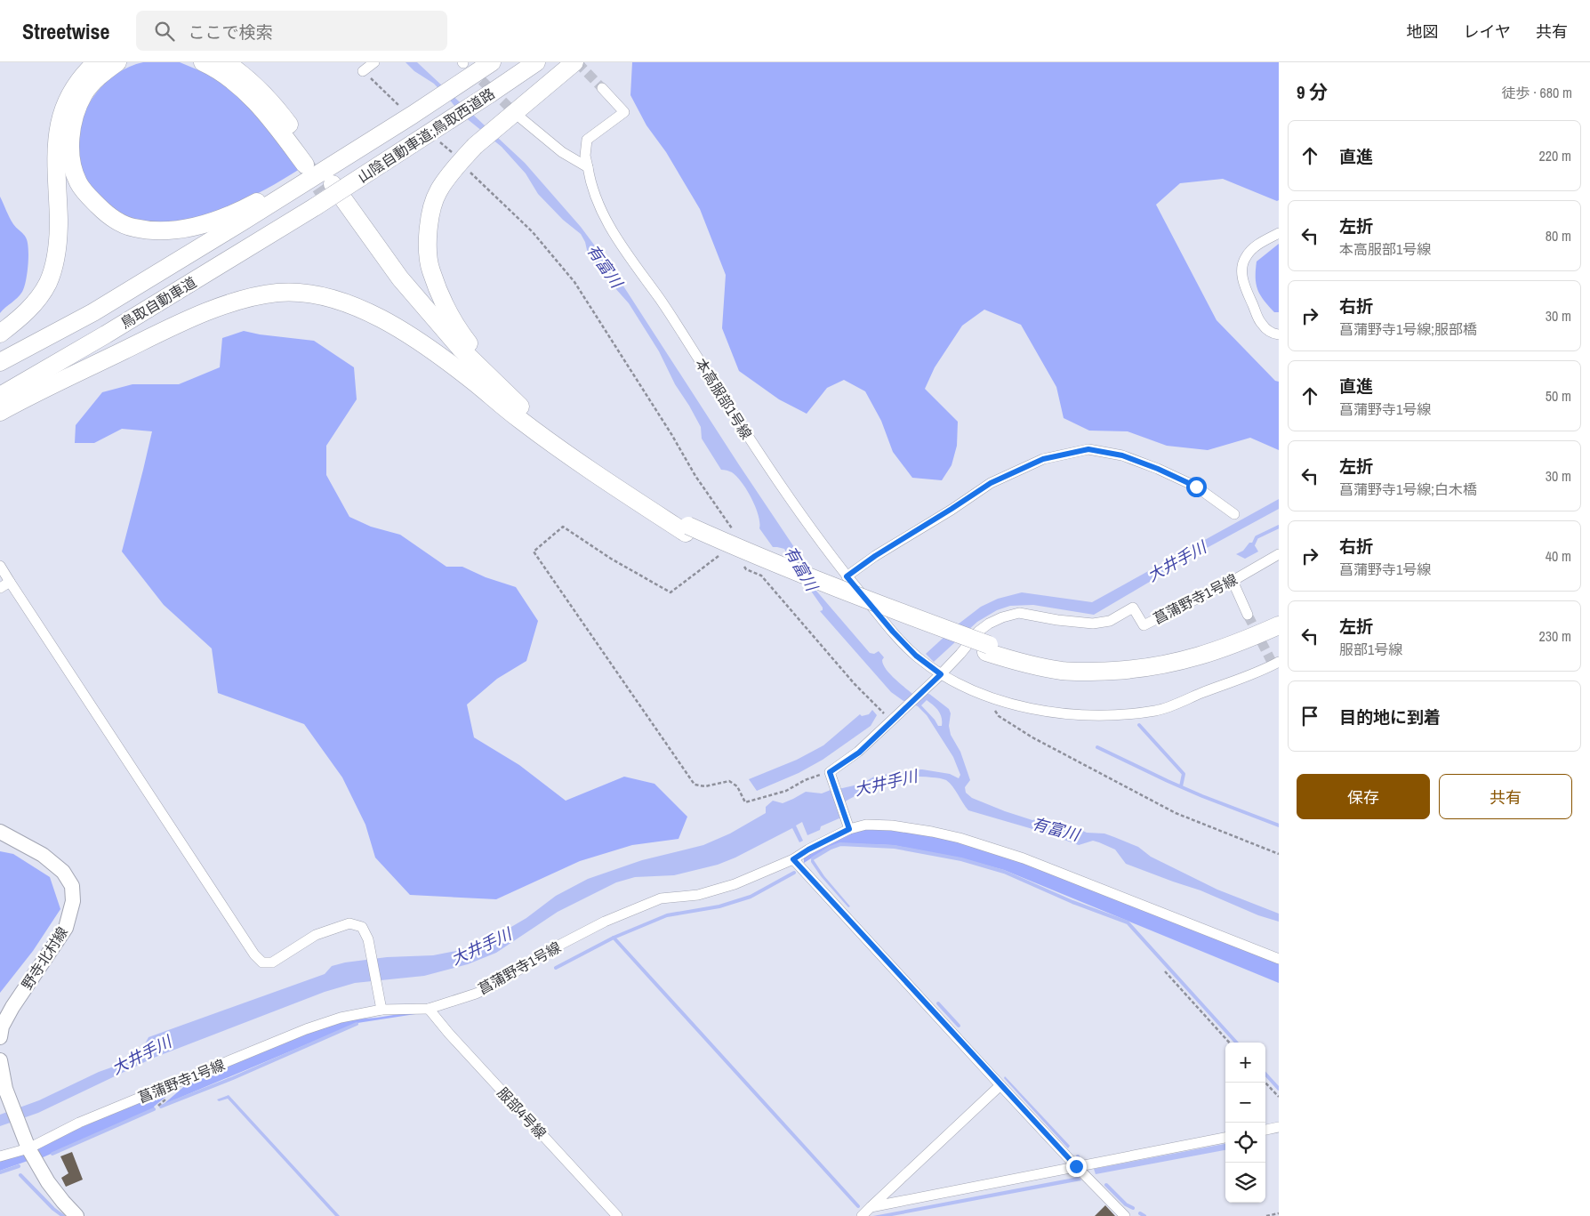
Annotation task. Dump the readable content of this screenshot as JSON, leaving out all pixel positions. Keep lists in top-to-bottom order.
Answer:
{
  "streets": {
    "highway": ["山陰自動車道;鳥取西道路", "鳥取自動車道"],
    "street": [
      "本高服部1号線",
      "菖蒲野寺1号線",
      "野寺北村線",
      "服部4号線"
    ]
  },
  "crossings": [
    ["山陰自動車道;鳥取西道路", "鳥取自動車道"],
    ["本高服部1号線", "菖蒲野寺1号線"],
    ["菖蒲野寺1号線", "服部4号線"]
  ],
  "water": ["有富川", "大井手川"],
  "page": {
    "header": "Streetwise",
    "search": "ここで検索",
    "nav": ["地図", "レイヤ", "共有"],
    "heading": ["9 分", "徒歩 · 680 m"],
    "list": [
      ["直進", "220 m"],
      ["左折", "本高服部1号線", "80 m"],
      ["右折", "菖蒲野寺1号線;服部橋", "30 m"],
      ["直進", "菖蒲野寺1号線", "50 m"],
      ["左折", "菖蒲野寺1号線;白木橋", "30 m"],
      ["右折", "菖蒲野寺1号線", "40 m"],
      ["左折", "服部1号線", "230 m"],
      "目的地に到着"
    ],
    "buttons": ["保存", "共有"],
    "map_buttons": ["+", "−"]
  }
}
